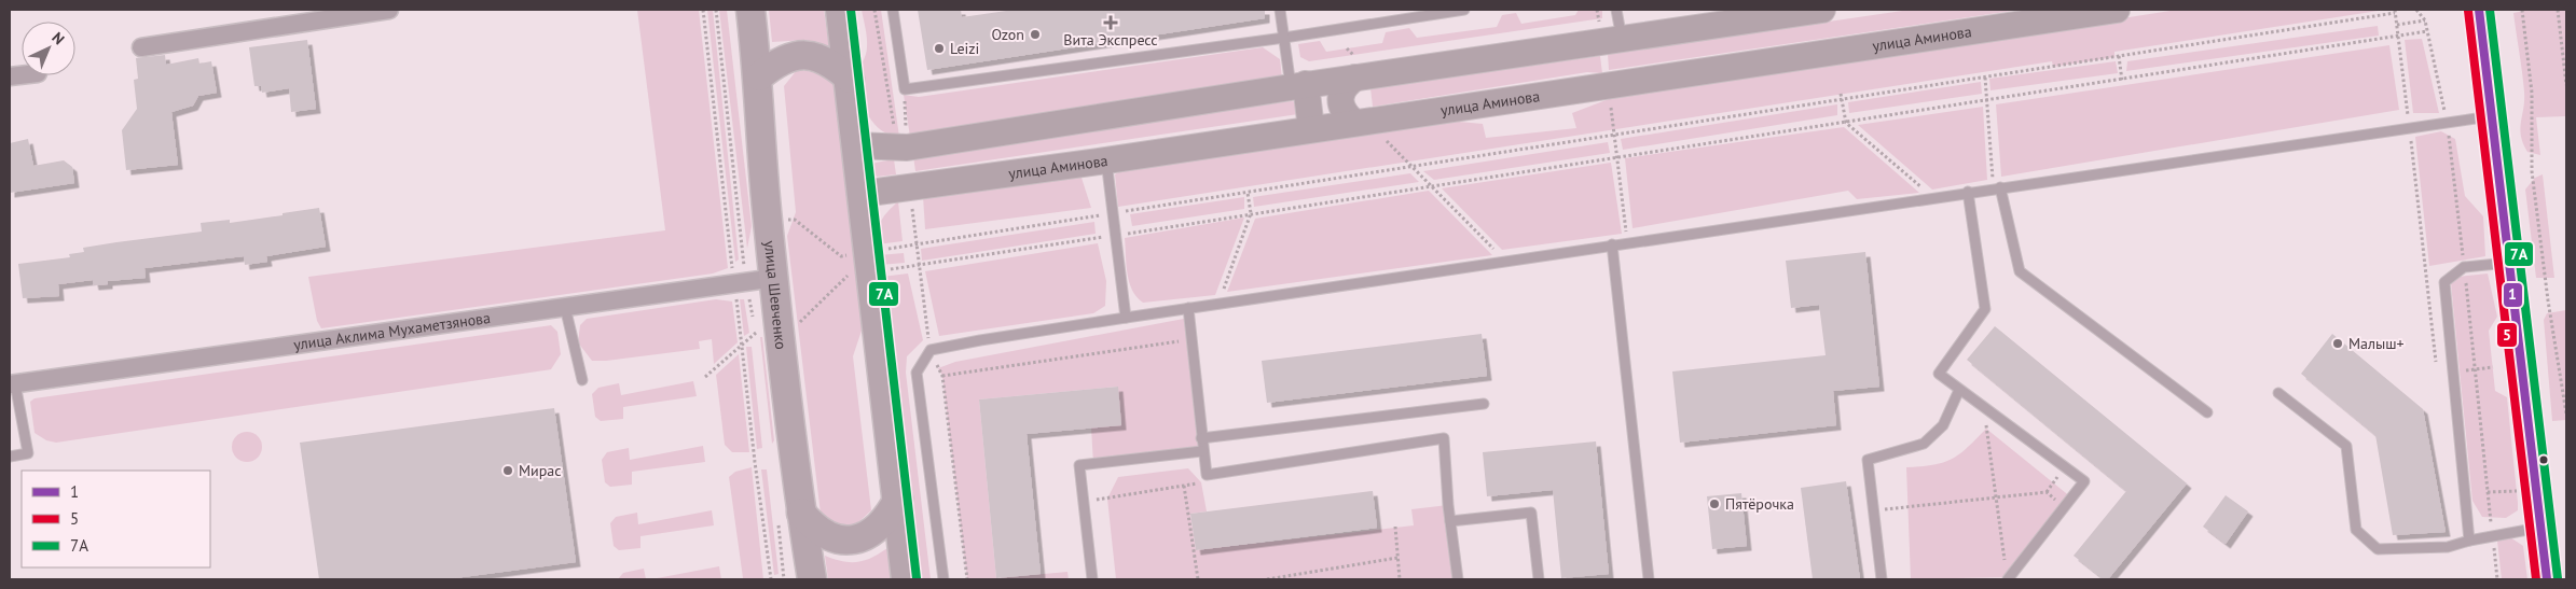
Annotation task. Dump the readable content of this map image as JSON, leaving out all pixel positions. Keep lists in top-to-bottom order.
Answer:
{
  "streets": {
    "main road": ["улица Шевченко"],
    "street": ["улица Аминова", "улица Аклима Мухаметзянова"]
  },
  "crossings": [
    ["улица Шевченко", "улица Аклима Мухаметзянова"]
  ],
  "places": {
    "health": ["Вита Экспресс"],
    "other": [
      "Ozon",
      "Leizi",
      "Малыш+",
      "Мирас",
      "Пятёрочка"
    ]
  },
  "lines": ["transit line 1", "transit line 7А", "transit line 5"],
  "legend": ["1", "5", "7А"],
  "north": "top right"
}
